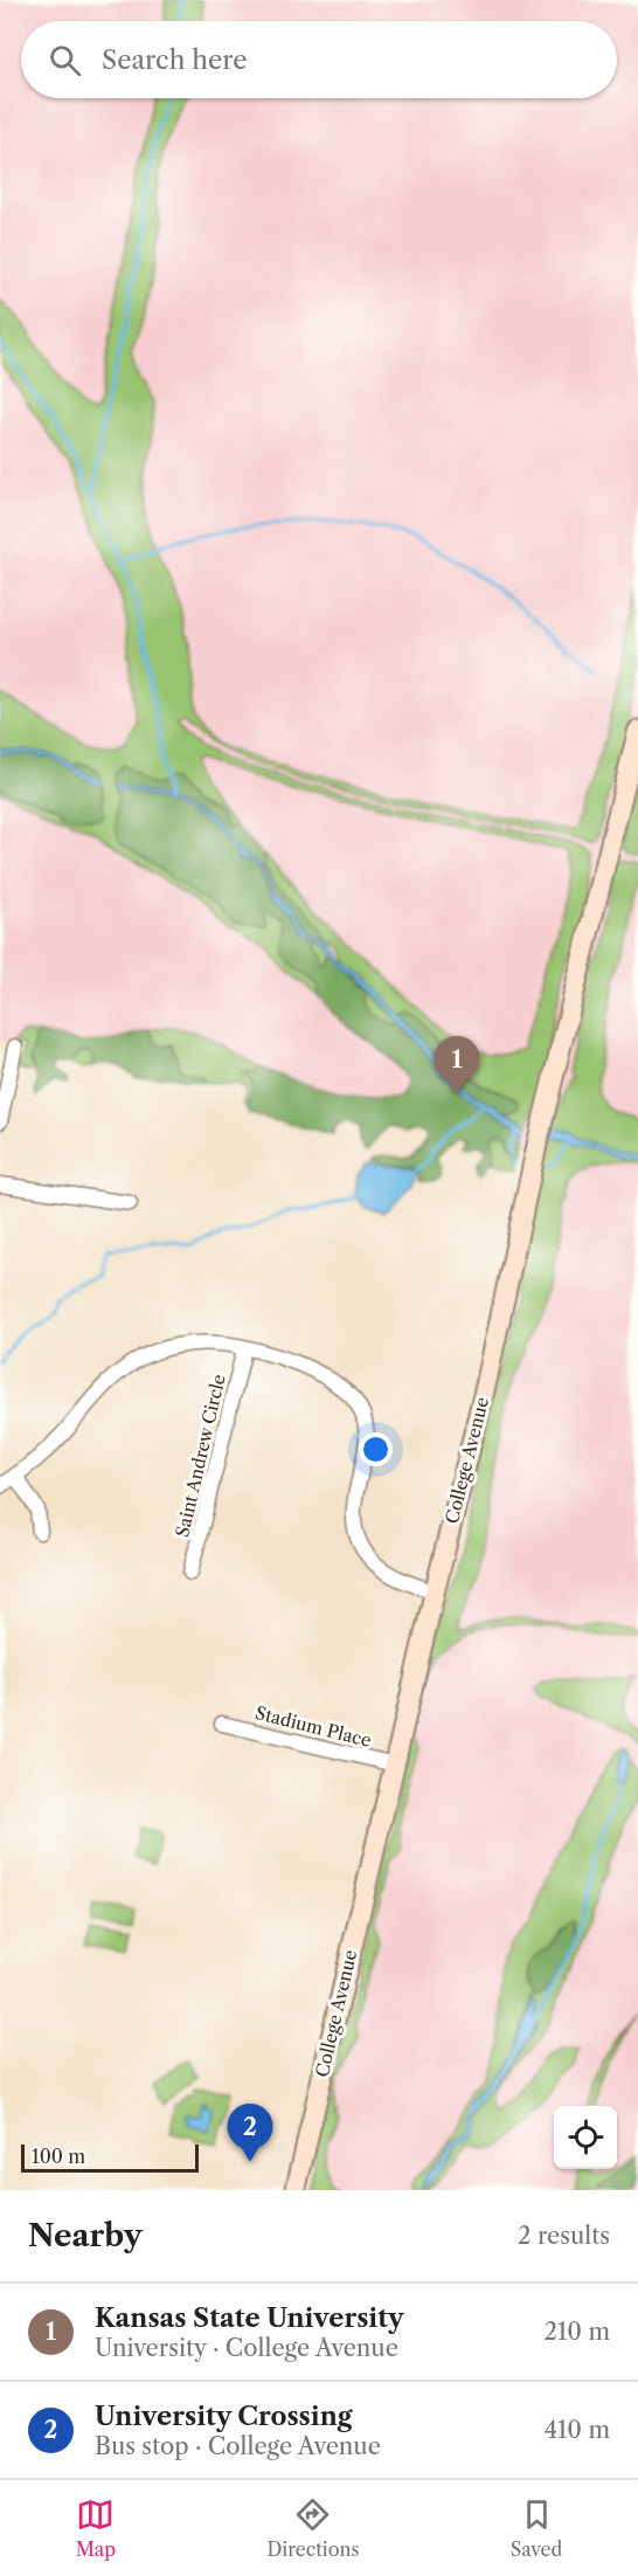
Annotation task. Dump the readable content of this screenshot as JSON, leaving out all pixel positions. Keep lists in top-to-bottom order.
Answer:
{
  "streets": {
    "street": ["Saint Andrew Circle", "College Avenue", "Stadium Place"]
  },
  "crossings": [
    ["College Avenue", "Stadium Place"]
  ],
  "scale_bar": "100 m",
  "page": {
    "search": "Search here",
    "pins": ["1", "2"],
    "scale": "100 m",
    "heading": ["Nearby", "2 results"],
    "list": [
      {
        "mark": "1",
        "name": "Kansas State University",
        "note": "University · College Avenue",
        "value": "210 m"
      },
      {
        "mark": "2",
        "name": "University Crossing",
        "note": "Bus stop · College Avenue",
        "value": "410 m"
      }
    ],
    "nav": ["Map", "Directions", "Saved"]
  }
}
